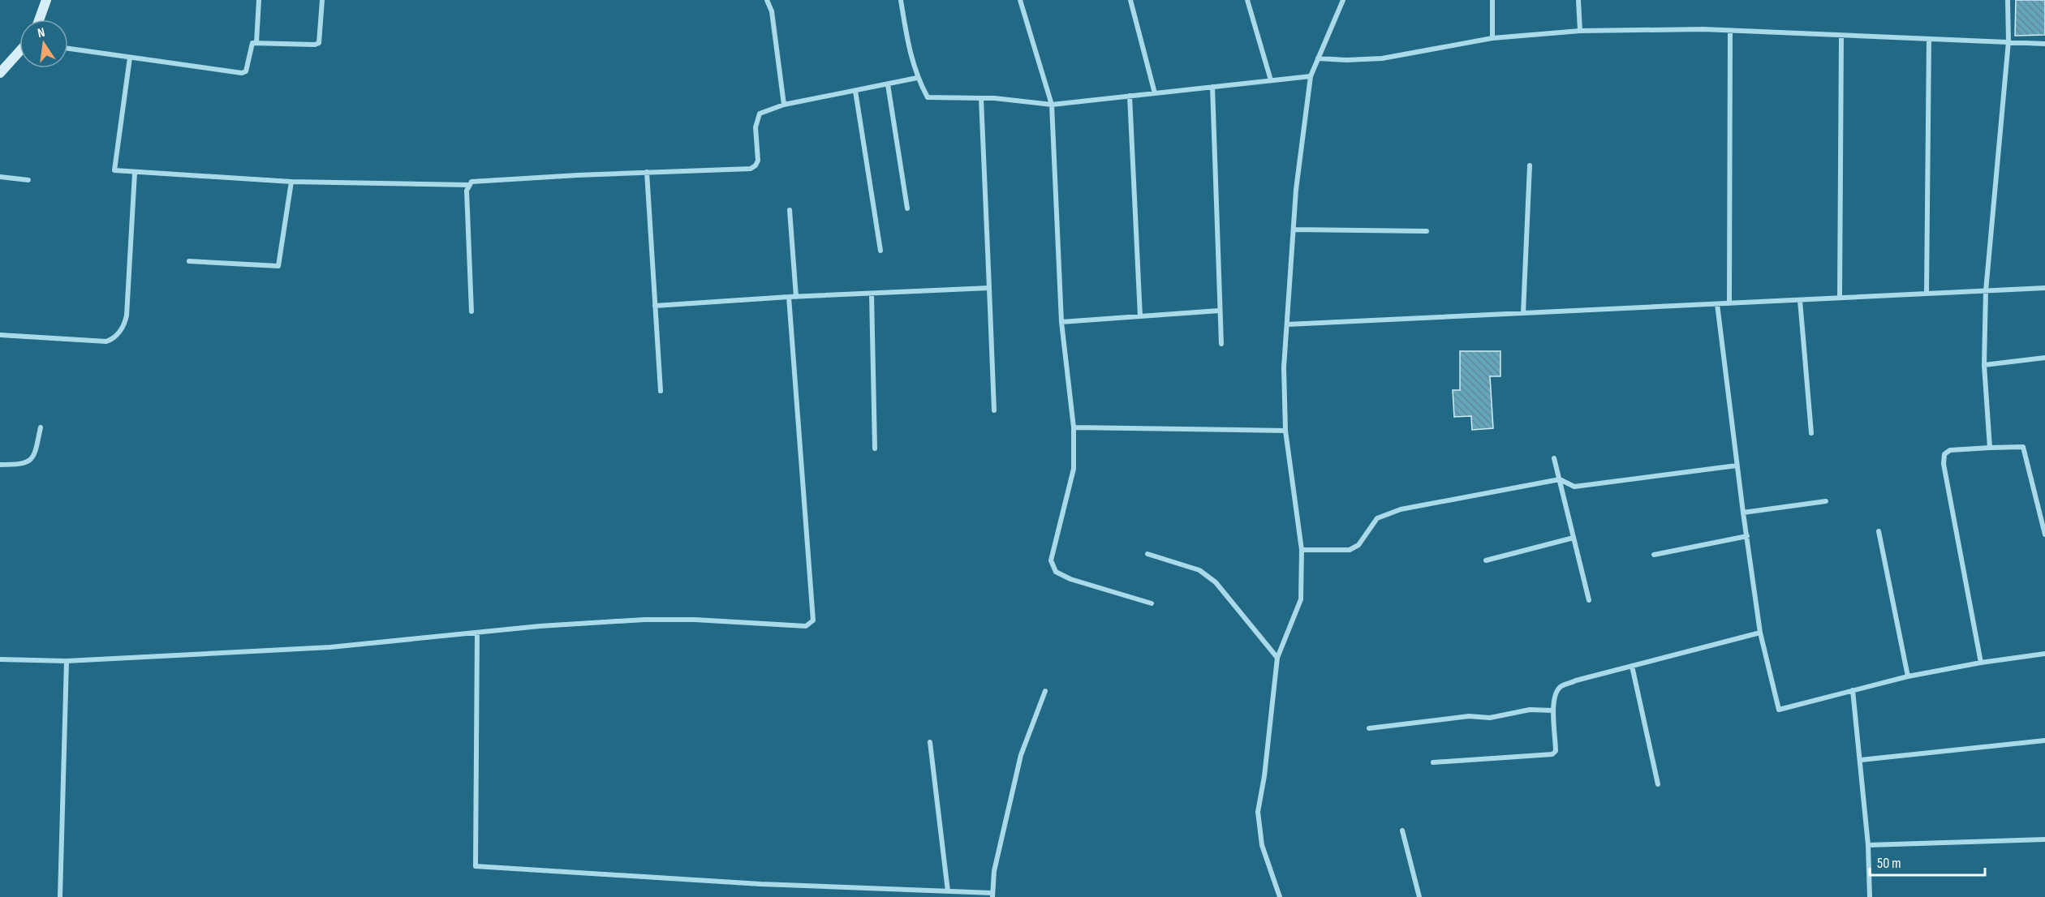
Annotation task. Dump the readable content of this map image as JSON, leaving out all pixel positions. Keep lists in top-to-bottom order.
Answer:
{
  "scale_bar": "50 m",
  "north": "top"
}
